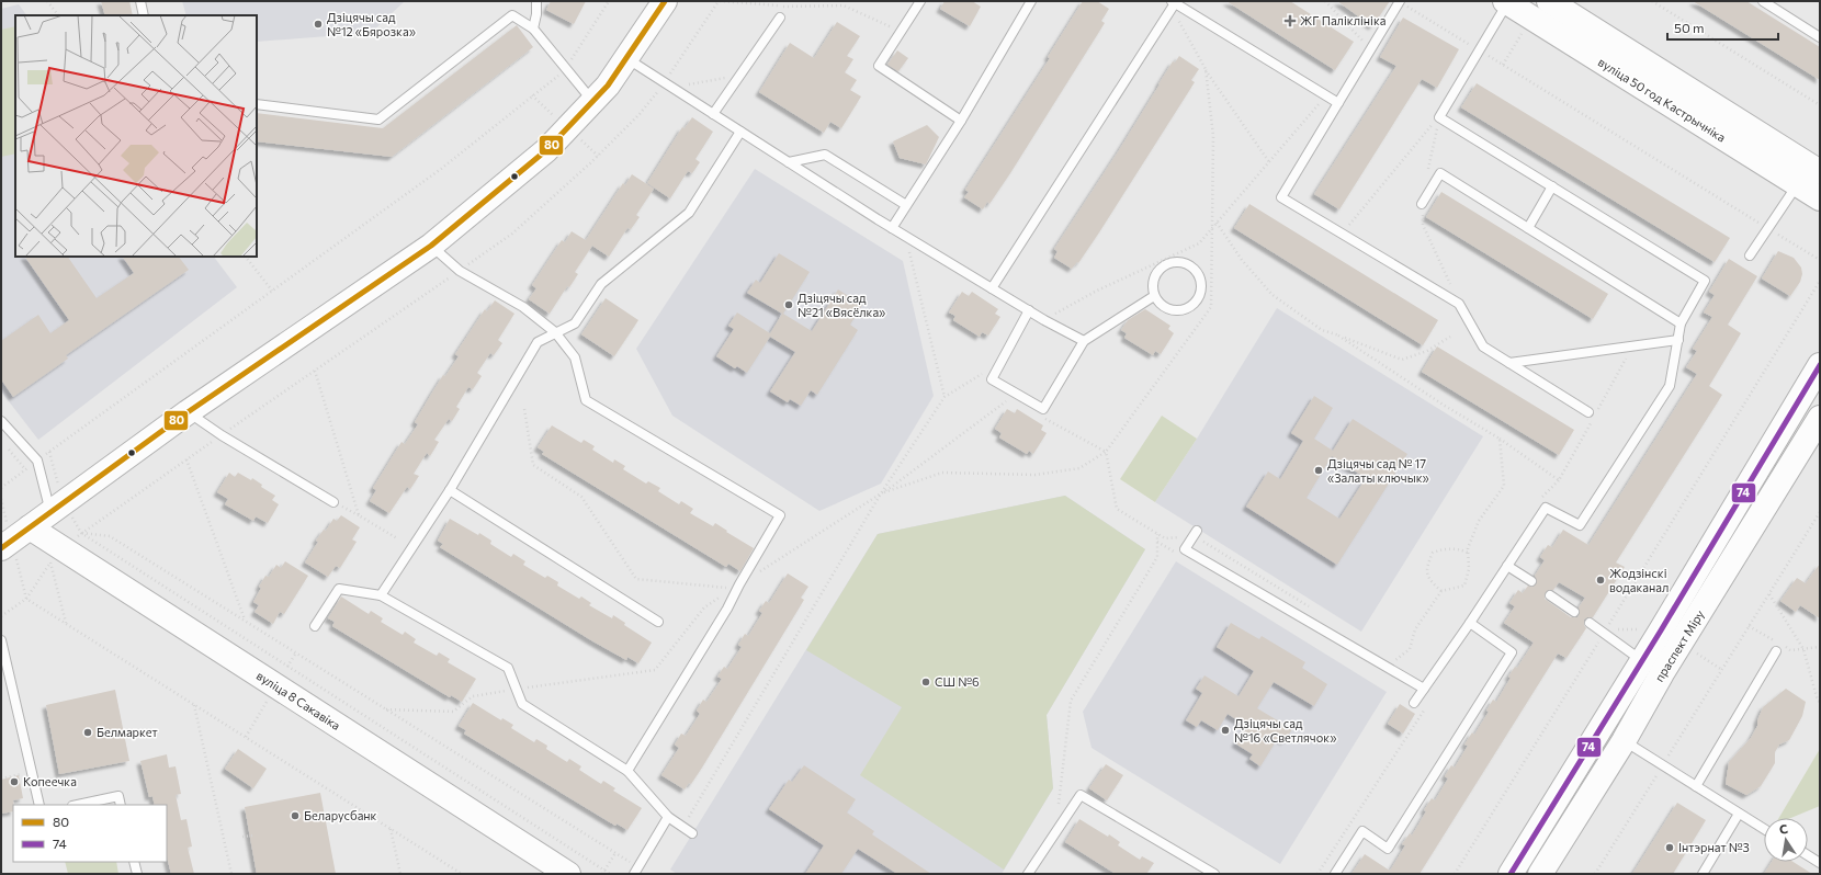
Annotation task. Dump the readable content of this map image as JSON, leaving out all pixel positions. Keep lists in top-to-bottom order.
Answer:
{
  "streets": {
    "main road": ["вуліца 50 год Кастрычніка", "праспект Міру", "вуліца 8 Сакавіка"]
  },
  "places": {
    "health": ["ЖГ Паліклініка"],
    "other": [
      "Дзіцячы сад №12 «Бярозка»",
      "Дзіцячы сад №21 «Вясёлка»",
      "Дзіцячы сад № 17 «Залаты ключык»",
      "Жодзінскі водаканал",
      "СШ №6",
      "Дзіцячы сад №16 «Светлячок»",
      "Белмаркет",
      "Копеечка",
      "Беларусбанк",
      "Інтэрнат №3"
    ]
  },
  "lines": ["transit line 80", "transit line 74"],
  "legend": ["80", "74"],
  "scale_bar": "50 m",
  "north": "top"
}
